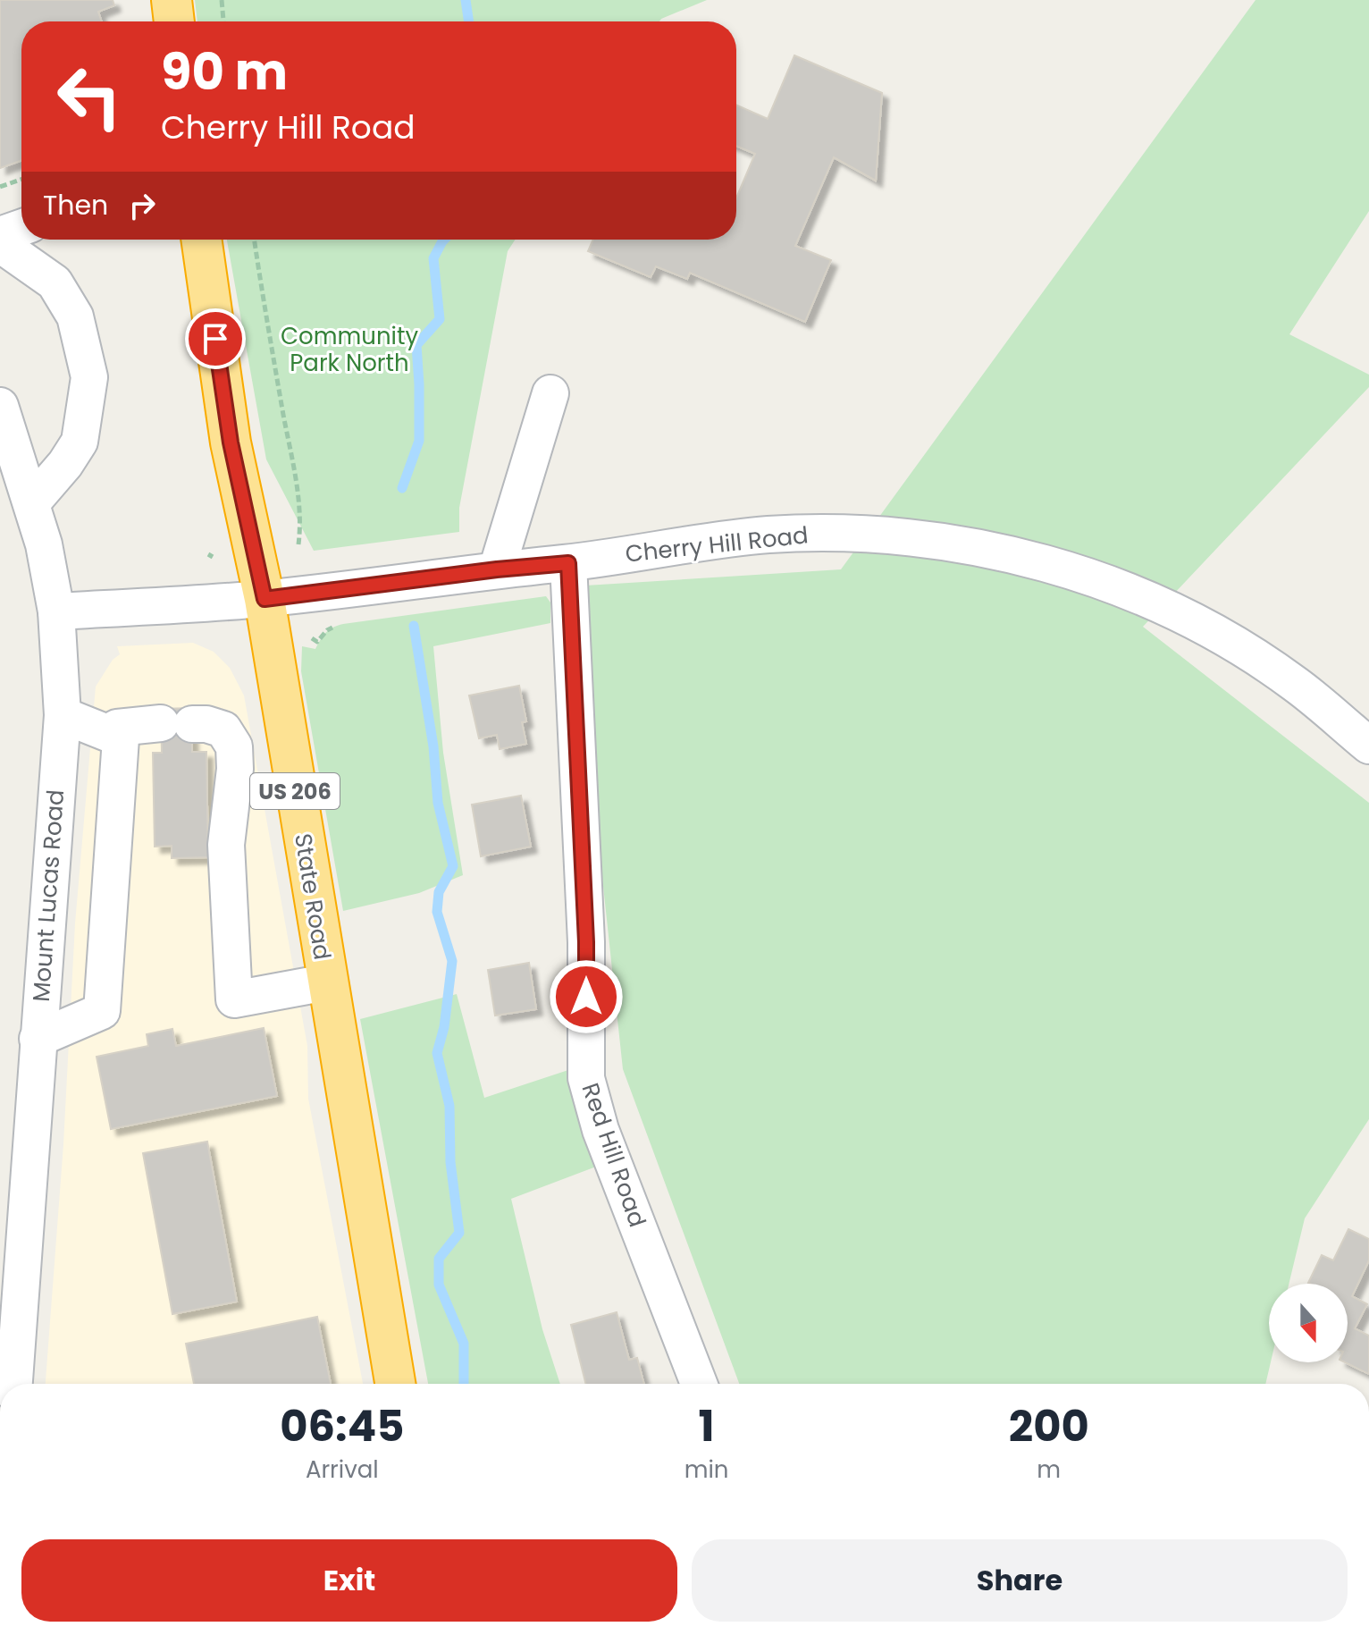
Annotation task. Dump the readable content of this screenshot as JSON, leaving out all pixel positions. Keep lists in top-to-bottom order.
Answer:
{
  "streets": {
    "highway": ["US 206", "State Road"],
    "street": ["Cherry Hill Road", "Mount Lucas Road", "Red Hill Road"]
  },
  "crossings": [
    ["Cherry Hill Road", "Mount Lucas Road"],
    ["Cherry Hill Road", "State Road"],
    ["Cherry Hill Road", "Red Hill Road"]
  ],
  "parks": ["Community Park North"],
  "north": "bottom",
  "page": {
    "turn": ["90 m", "Cherry Hill Road"],
    "then": "Then",
    "eta": [
      "06:45",
      "Arrival",
      "1",
      "min",
      "200",
      "m"
    ],
    "buttons": ["Exit", "Share"]
  }
}
